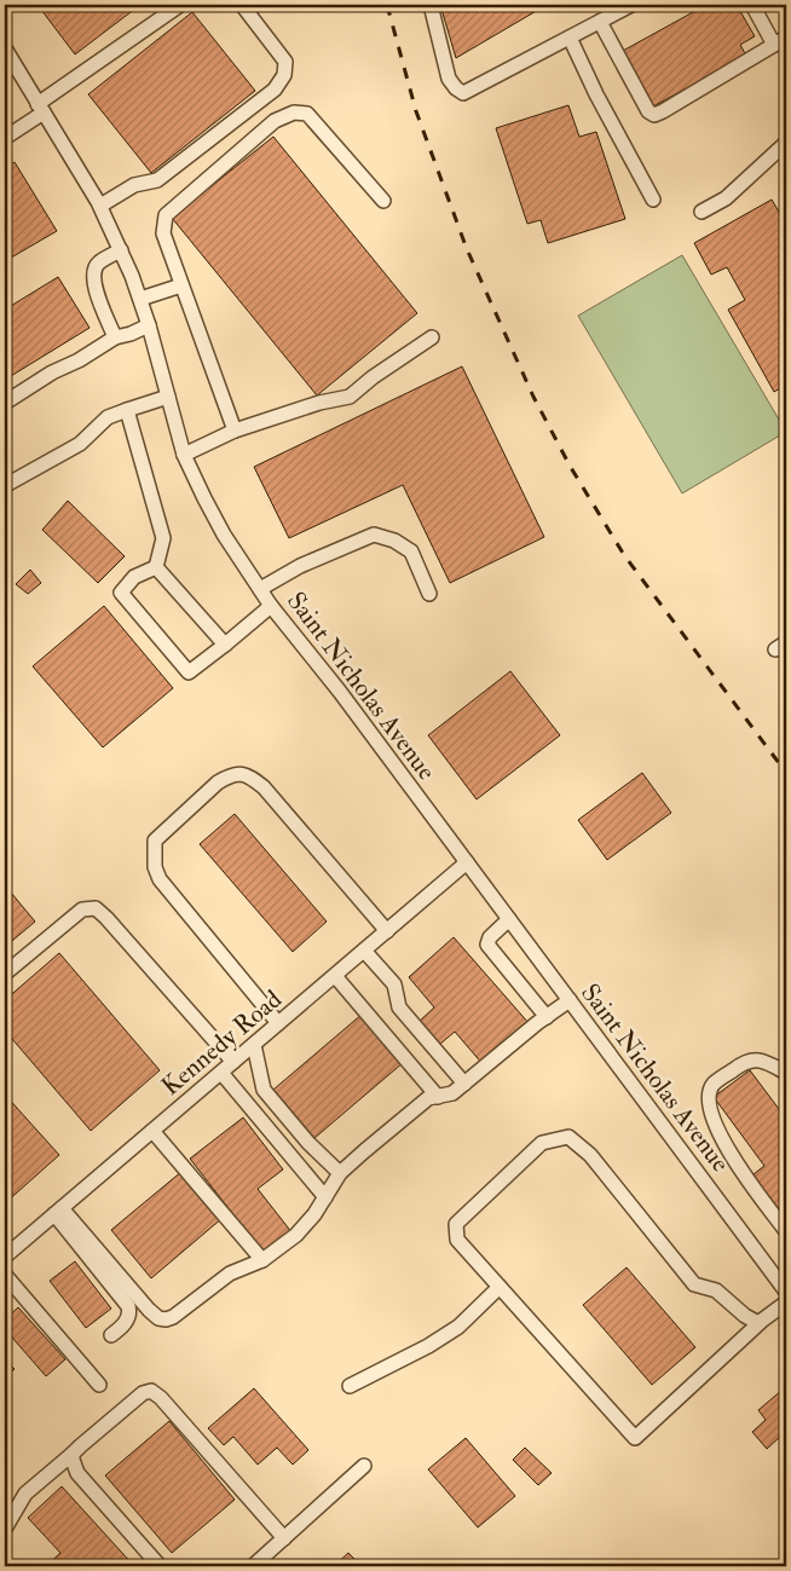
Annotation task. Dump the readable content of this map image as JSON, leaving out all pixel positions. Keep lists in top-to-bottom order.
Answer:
{
  "streets": {
    "street": ["Saint Nicholas Avenue", "Kennedy Road"]
  },
  "crossings": [
    ["Saint Nicholas Avenue", "Kennedy Road"]
  ]
}
